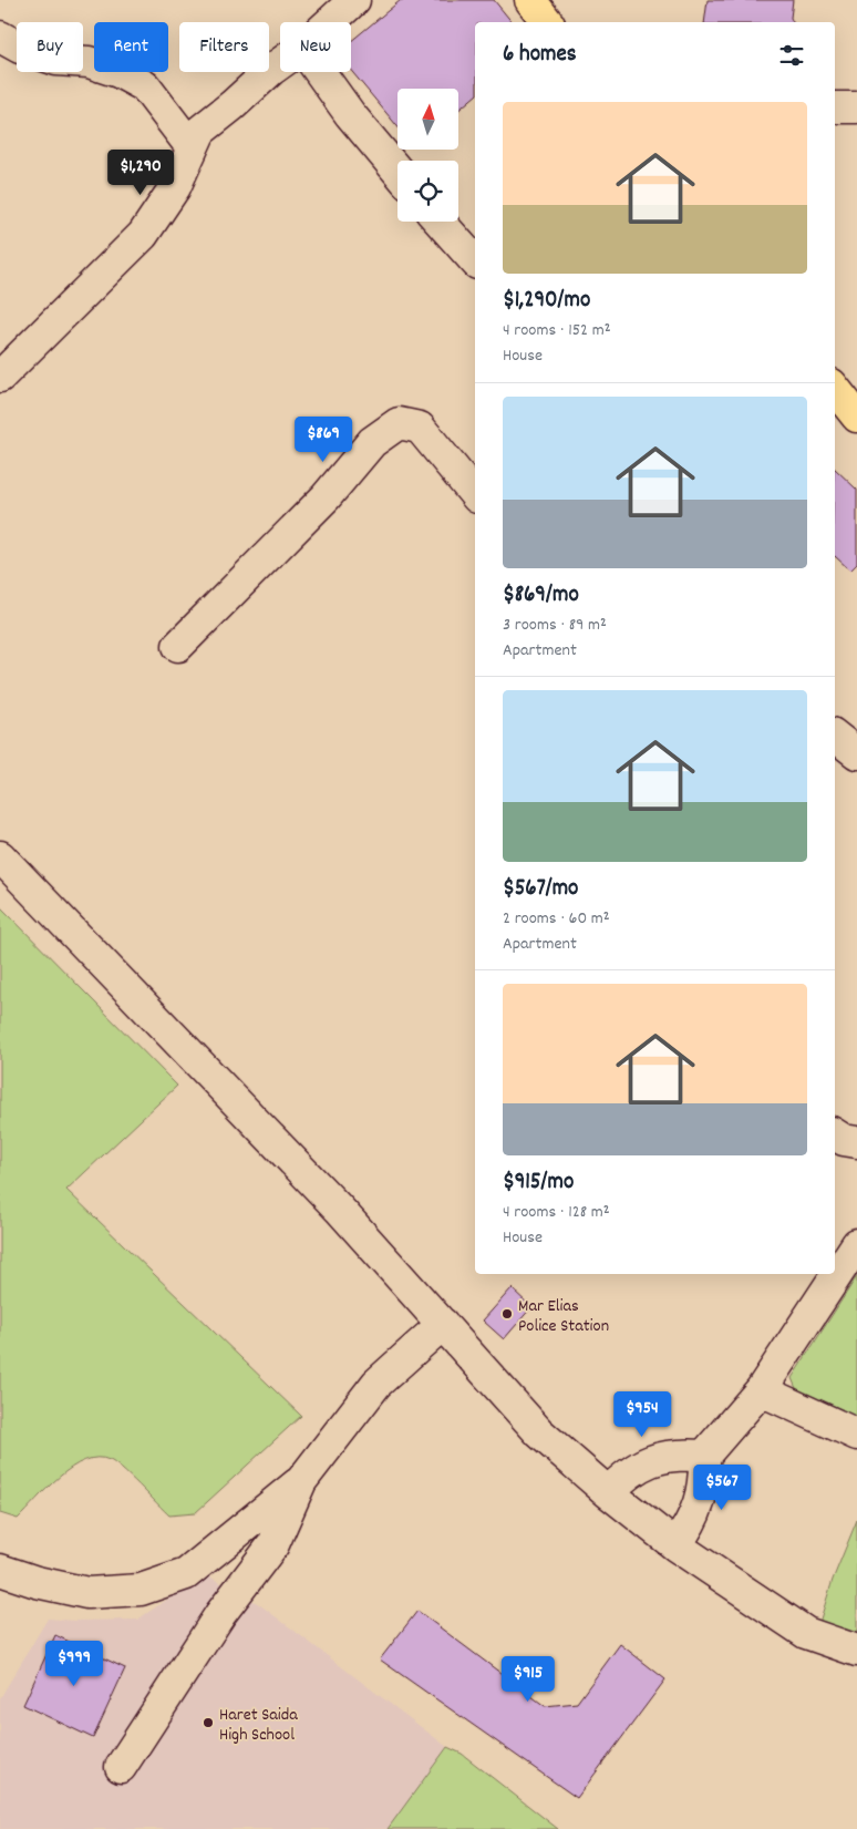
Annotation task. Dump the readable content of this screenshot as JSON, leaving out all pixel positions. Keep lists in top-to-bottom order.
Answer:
{
  "places": ["Mar Elias Police Station", "Haret Saida High School"],
  "north": "top",
  "page": {
    "chip": [
      "Buy",
      "Rent",
      "Filters",
      "New"
    ],
    "heading": "6 homes",
    "list": [
      {
        "name": "$1,290/mo",
        "note": "4 rooms · 152 m² · House"
      },
      {
        "name": "$869/mo",
        "note": "3 rooms · 89 m² · Apartment"
      },
      {
        "name": "$567/mo",
        "note": "2 rooms · 60 m² · Apartment"
      },
      {
        "name": "$915/mo",
        "note": "4 rooms · 128 m² · House"
      }
    ],
    "price": [
      "$1,290",
      "$869",
      "$954",
      "$567",
      "$999",
      "$915"
    ]
  }
}
